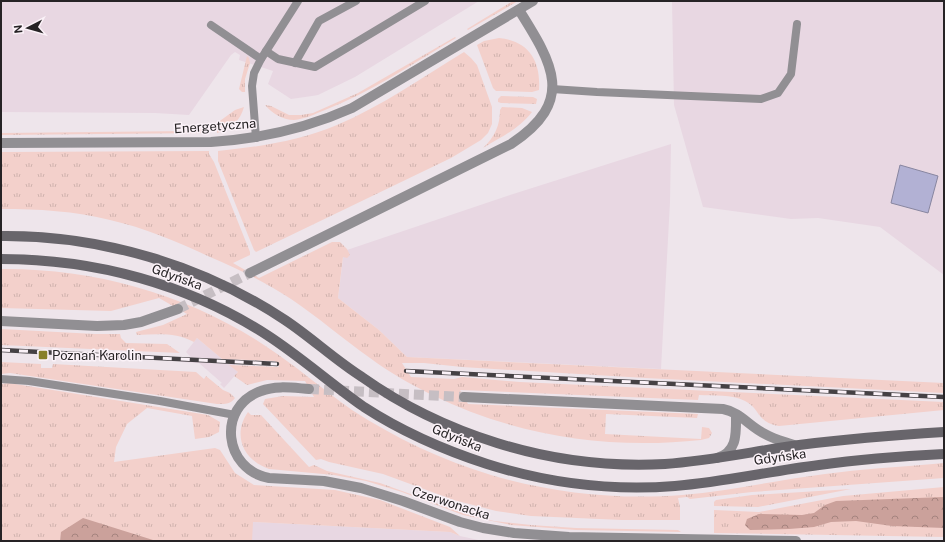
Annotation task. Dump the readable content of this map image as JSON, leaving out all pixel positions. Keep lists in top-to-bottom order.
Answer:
{
  "streets": {
    "main road": ["Gdyńska"],
    "street": ["Energetyczna", "Czerwonacka"]
  },
  "places": {
    "transit": ["Poznań Karolin"]
  },
  "north": "left"
}
